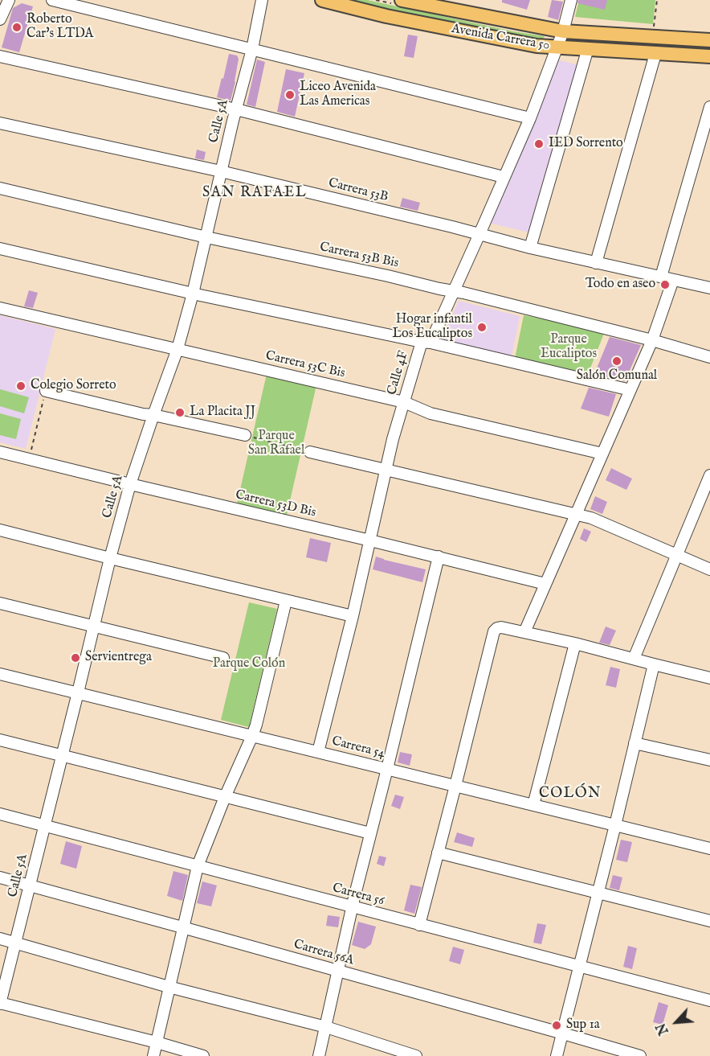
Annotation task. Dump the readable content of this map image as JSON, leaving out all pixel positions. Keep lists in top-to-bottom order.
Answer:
{
  "streets": {
    "main road": ["Avenida Carrera 50"],
    "street": [
      "Calle 5A",
      "Carrera 53B",
      "Carrera 53B Bis",
      "Carrera 53C Bis",
      "Calle 4F",
      "Carrera 53D Bis",
      "Carrera 54",
      "Carrera 56",
      "Carrera 56A"
    ]
  },
  "crossings": [
    ["Avenida Carrera 50", "Calle 4F"],
    ["Calle 5A", "Carrera 53B"],
    ["Calle 5A", "Carrera 53B Bis"],
    ["Calle 5A", "Carrera 53C Bis"],
    ["Calle 5A", "Carrera 53D Bis"],
    ["Calle 5A", "Carrera 54"],
    ["Calle 5A", "Carrera 56"],
    ["Calle 5A", "Carrera 56A"],
    ["Carrera 53B", "Calle 4F"],
    ["Carrera 53B Bis", "Calle 4F"],
    ["Carrera 53C Bis", "Calle 4F"],
    ["Calle 4F", "Carrera 53D Bis"],
    ["Calle 4F", "Carrera 54"]
  ],
  "districts": ["SAN RAFAEL", "COLÓN"],
  "parks": ["Parque Eucaliptos", "Parque San Rafael", "Parque Colón"],
  "places": [
    "Roberto Car's LTDA",
    "Liceo Avenida Las Americas",
    "IED Sorrento",
    "Todo en aseo",
    "Hogar infantil Los Eucaliptos",
    "Salón Comunal",
    "Colegio Sorreto",
    "La Placita JJ",
    "Servientrega",
    "Sup 1a"
  ],
  "north": "bottom left"
}
